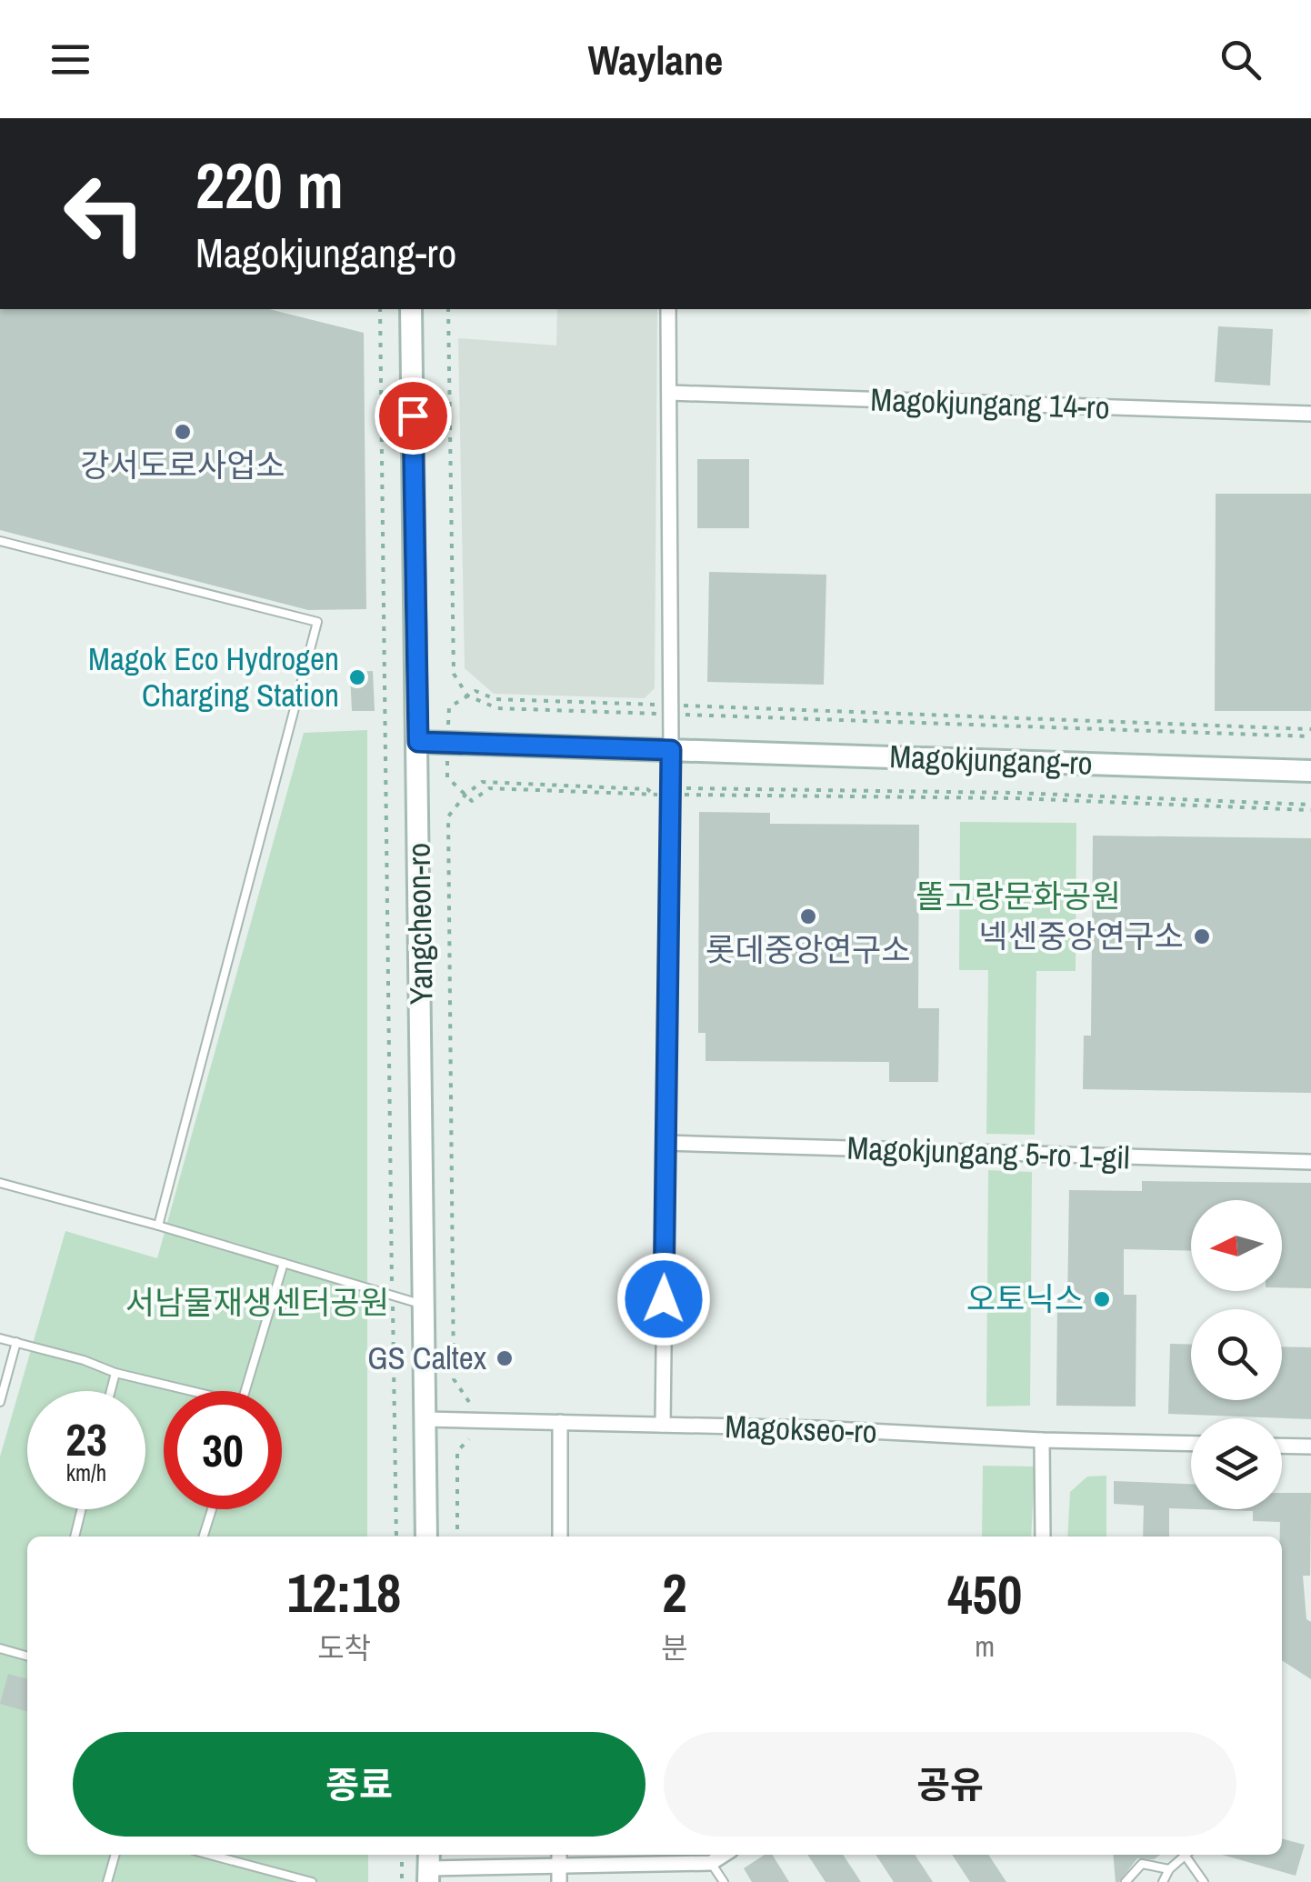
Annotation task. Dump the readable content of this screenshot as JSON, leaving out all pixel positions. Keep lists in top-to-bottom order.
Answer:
{
  "streets": {
    "main road": ["Magokjungang-ro", "Yangcheon-ro"],
    "street": ["Magokjungang 14-ro", "Magokjungang 5-ro 1-gil", "Magokseo-ro"]
  },
  "crossings": [
    ["Magokjungang-ro", "Yangcheon-ro"],
    ["Yangcheon-ro", "Magokseo-ro"]
  ],
  "parks": ["똘고랑문화공원", "서남물재생센터공원"],
  "places": [
    "강서도로사업소",
    "Magok Eco Hydrogen Charging Station",
    "롯데중앙연구소",
    "넥센중앙연구소",
    "오토닉스",
    "GS Caltex"
  ],
  "north": "left",
  "page": {
    "header": "Waylane",
    "turn": ["220 m", "Magokjungang-ro"],
    "speed": "23 km/h",
    "limit": "30",
    "eta": [
      "12:18",
      "도착",
      "2",
      "분",
      "450",
      "m"
    ],
    "buttons": ["종료", "공유"]
  }
}
